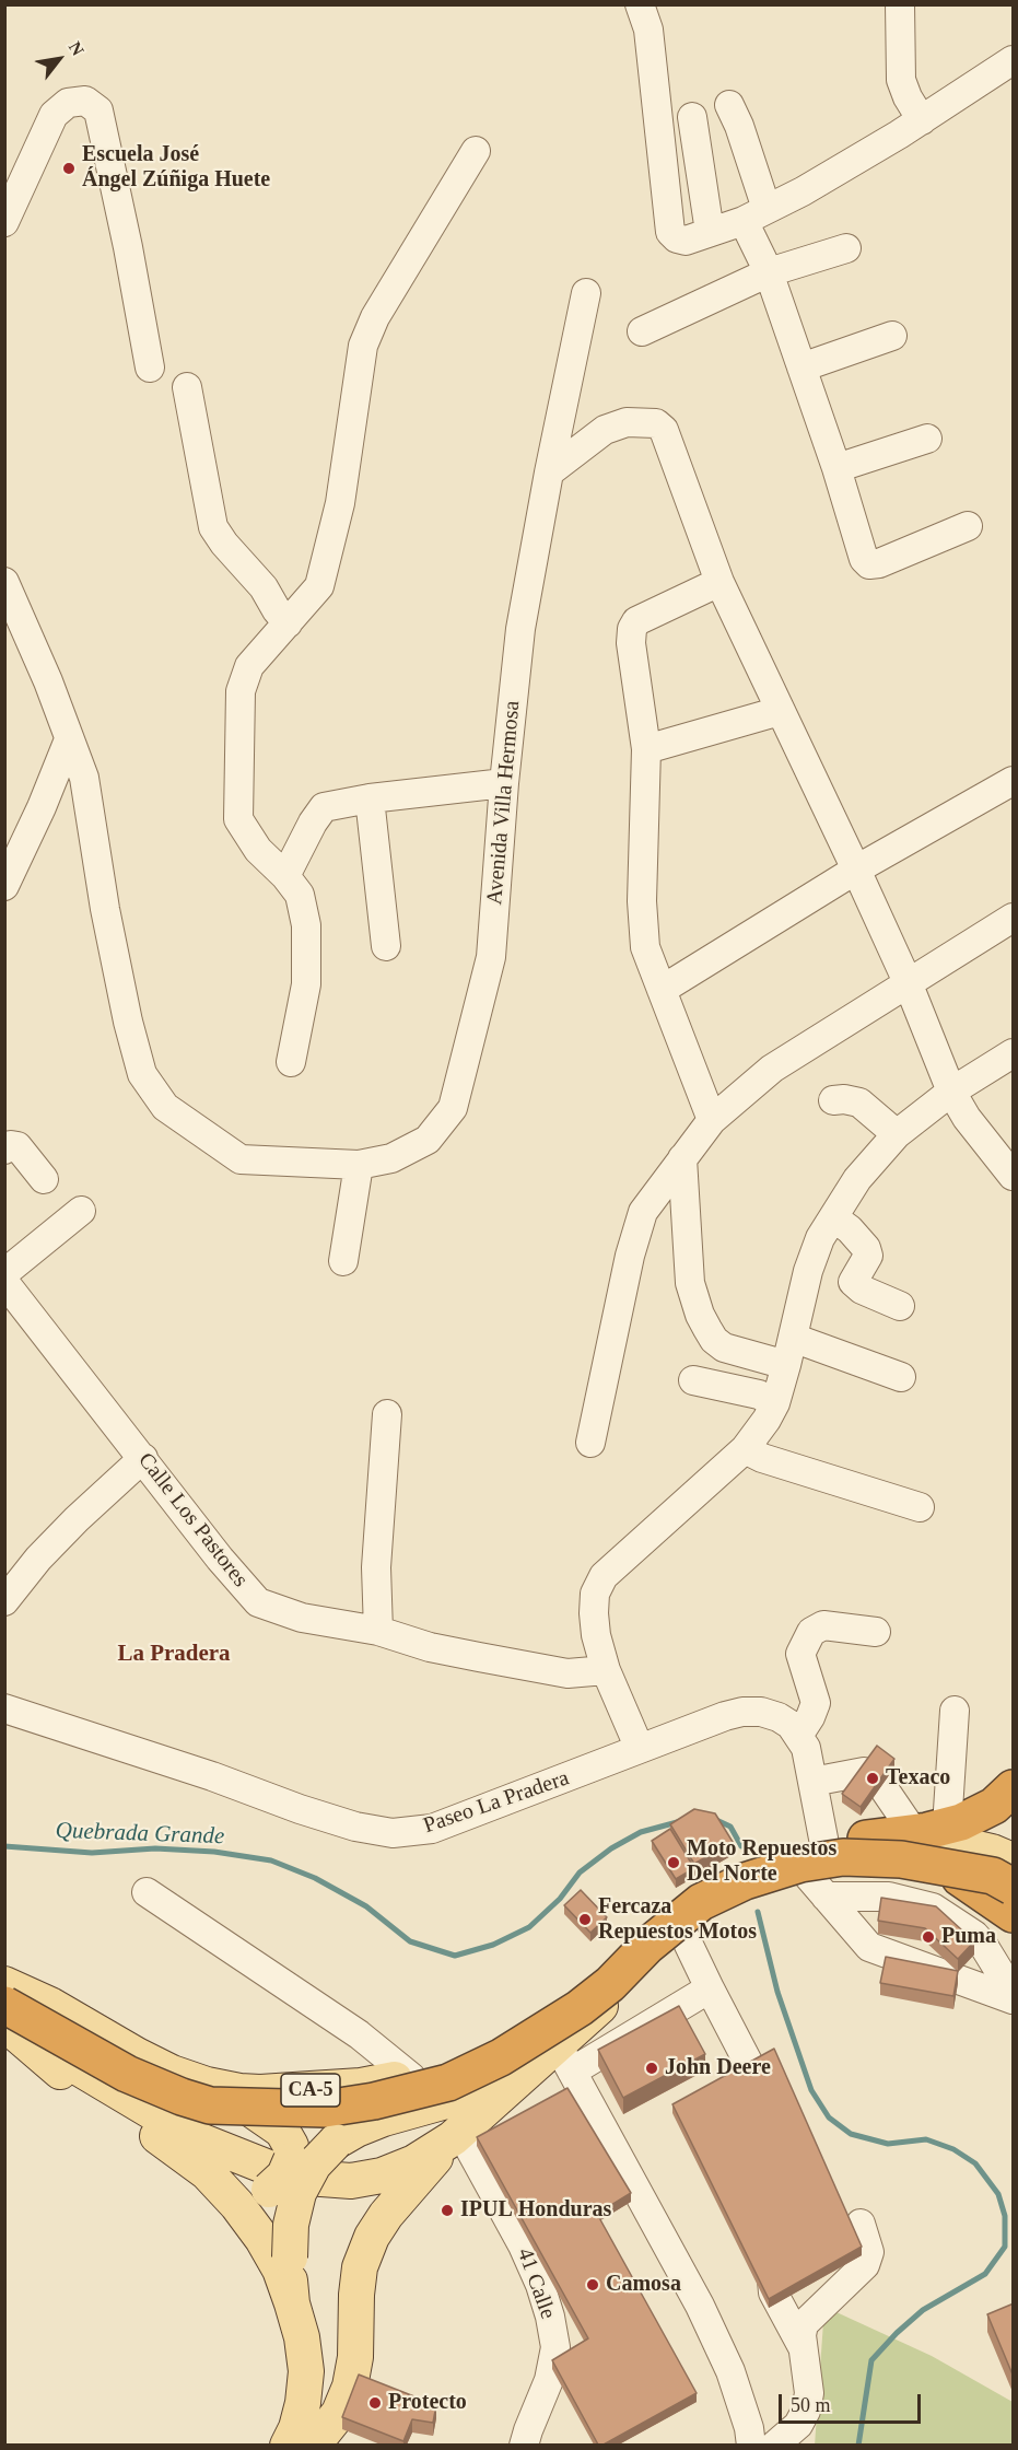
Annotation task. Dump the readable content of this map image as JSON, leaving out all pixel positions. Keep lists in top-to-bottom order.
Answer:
{
  "streets": {
    "main road": ["CA-5"],
    "street": [
      "Avenida Villa Hermosa",
      "Calle Los Pastores",
      "Paseo La Pradera",
      "41 Calle"
    ]
  },
  "districts": ["La Pradera"],
  "water": ["Quebrada Grande"],
  "places": [
    "Escuela José Ángel Zúñiga Huete",
    "Texaco",
    "Moto Repuestos Del Norte",
    "Fercaza Repuestos Motos",
    "Puma",
    "John Deere",
    "IPUL Honduras",
    "Camosa",
    "Protecto"
  ],
  "scale_bar": "50 m",
  "north": "top right"
}
